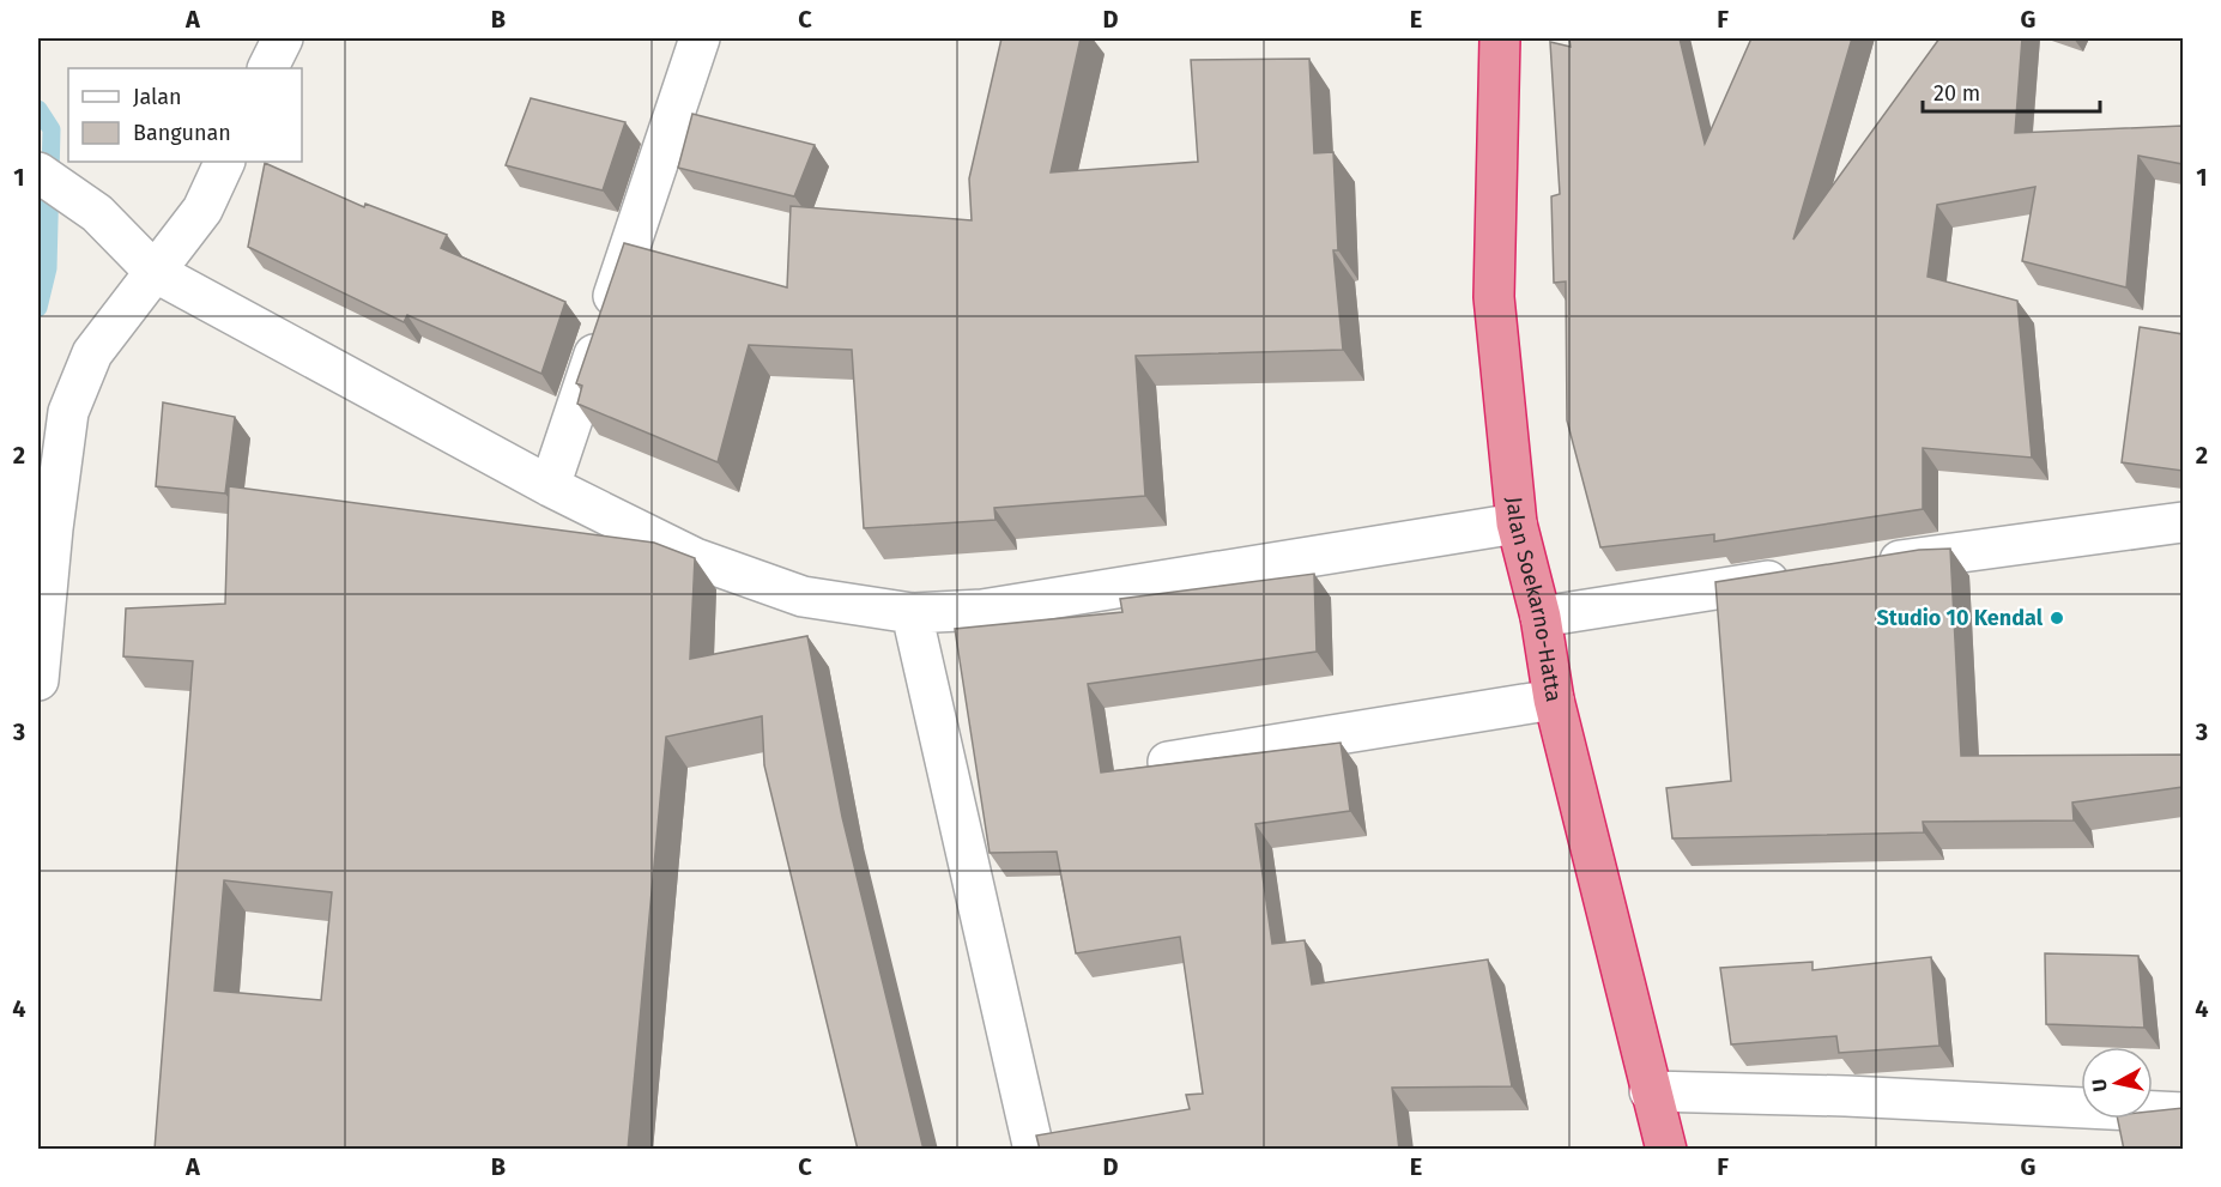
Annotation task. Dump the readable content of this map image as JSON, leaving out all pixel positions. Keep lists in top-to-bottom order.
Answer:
{
  "streets": {
    "highway": ["Jalan Soekarno-Hatta"]
  },
  "places": ["Studio 10 Kendal"],
  "legend": ["Jalan", "Bangunan"],
  "scale_bar": "20 m",
  "north": "left",
  "grid": {
    "columns": [
      "A",
      "B",
      "C",
      "D",
      "E",
      "F",
      "G"
    ],
    "rows": [
      "1",
      "2",
      "3",
      "4"
    ]
  }
}
